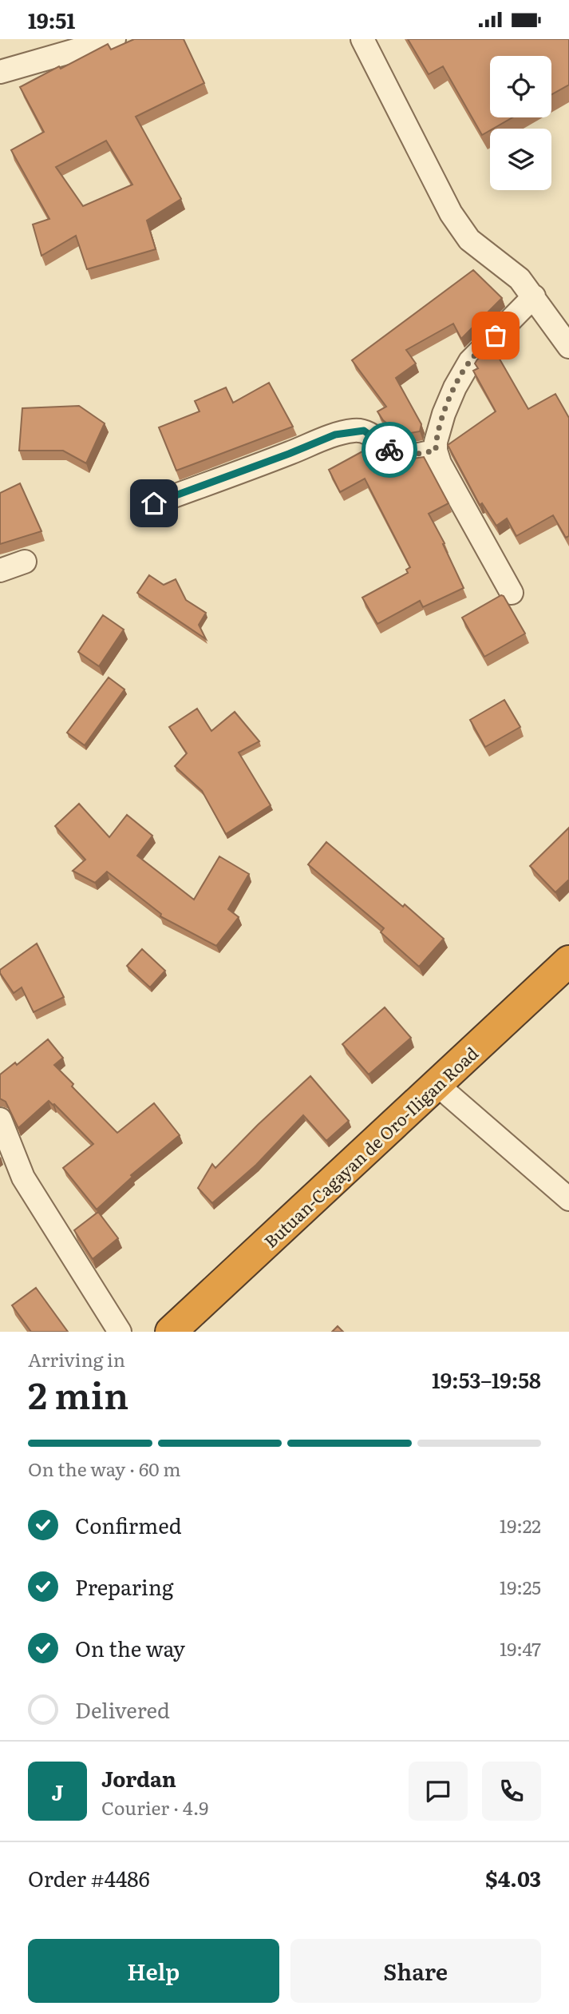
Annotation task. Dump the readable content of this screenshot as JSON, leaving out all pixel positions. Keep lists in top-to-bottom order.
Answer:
{
  "streets": {
    "highway": ["Butuan-Cagayan de Oro-Iligan Road"]
  },
  "page": {
    "status": "19:51",
    "heading": ["2 min", "Arriving in", "19:53–19:58"],
    "panel": [
      "Jordan",
      "Courier · 4.9",
      "Order #4486",
      "$4.03"
    ],
    "bar": "On the way · 60 m",
    "list": [
      ["Confirmed", "19:22"],
      ["Preparing", "19:25"],
      ["On the way", "19:47"],
      "Delivered"
    ],
    "round": "J",
    "buttons": ["Help", "Share"]
  }
}
